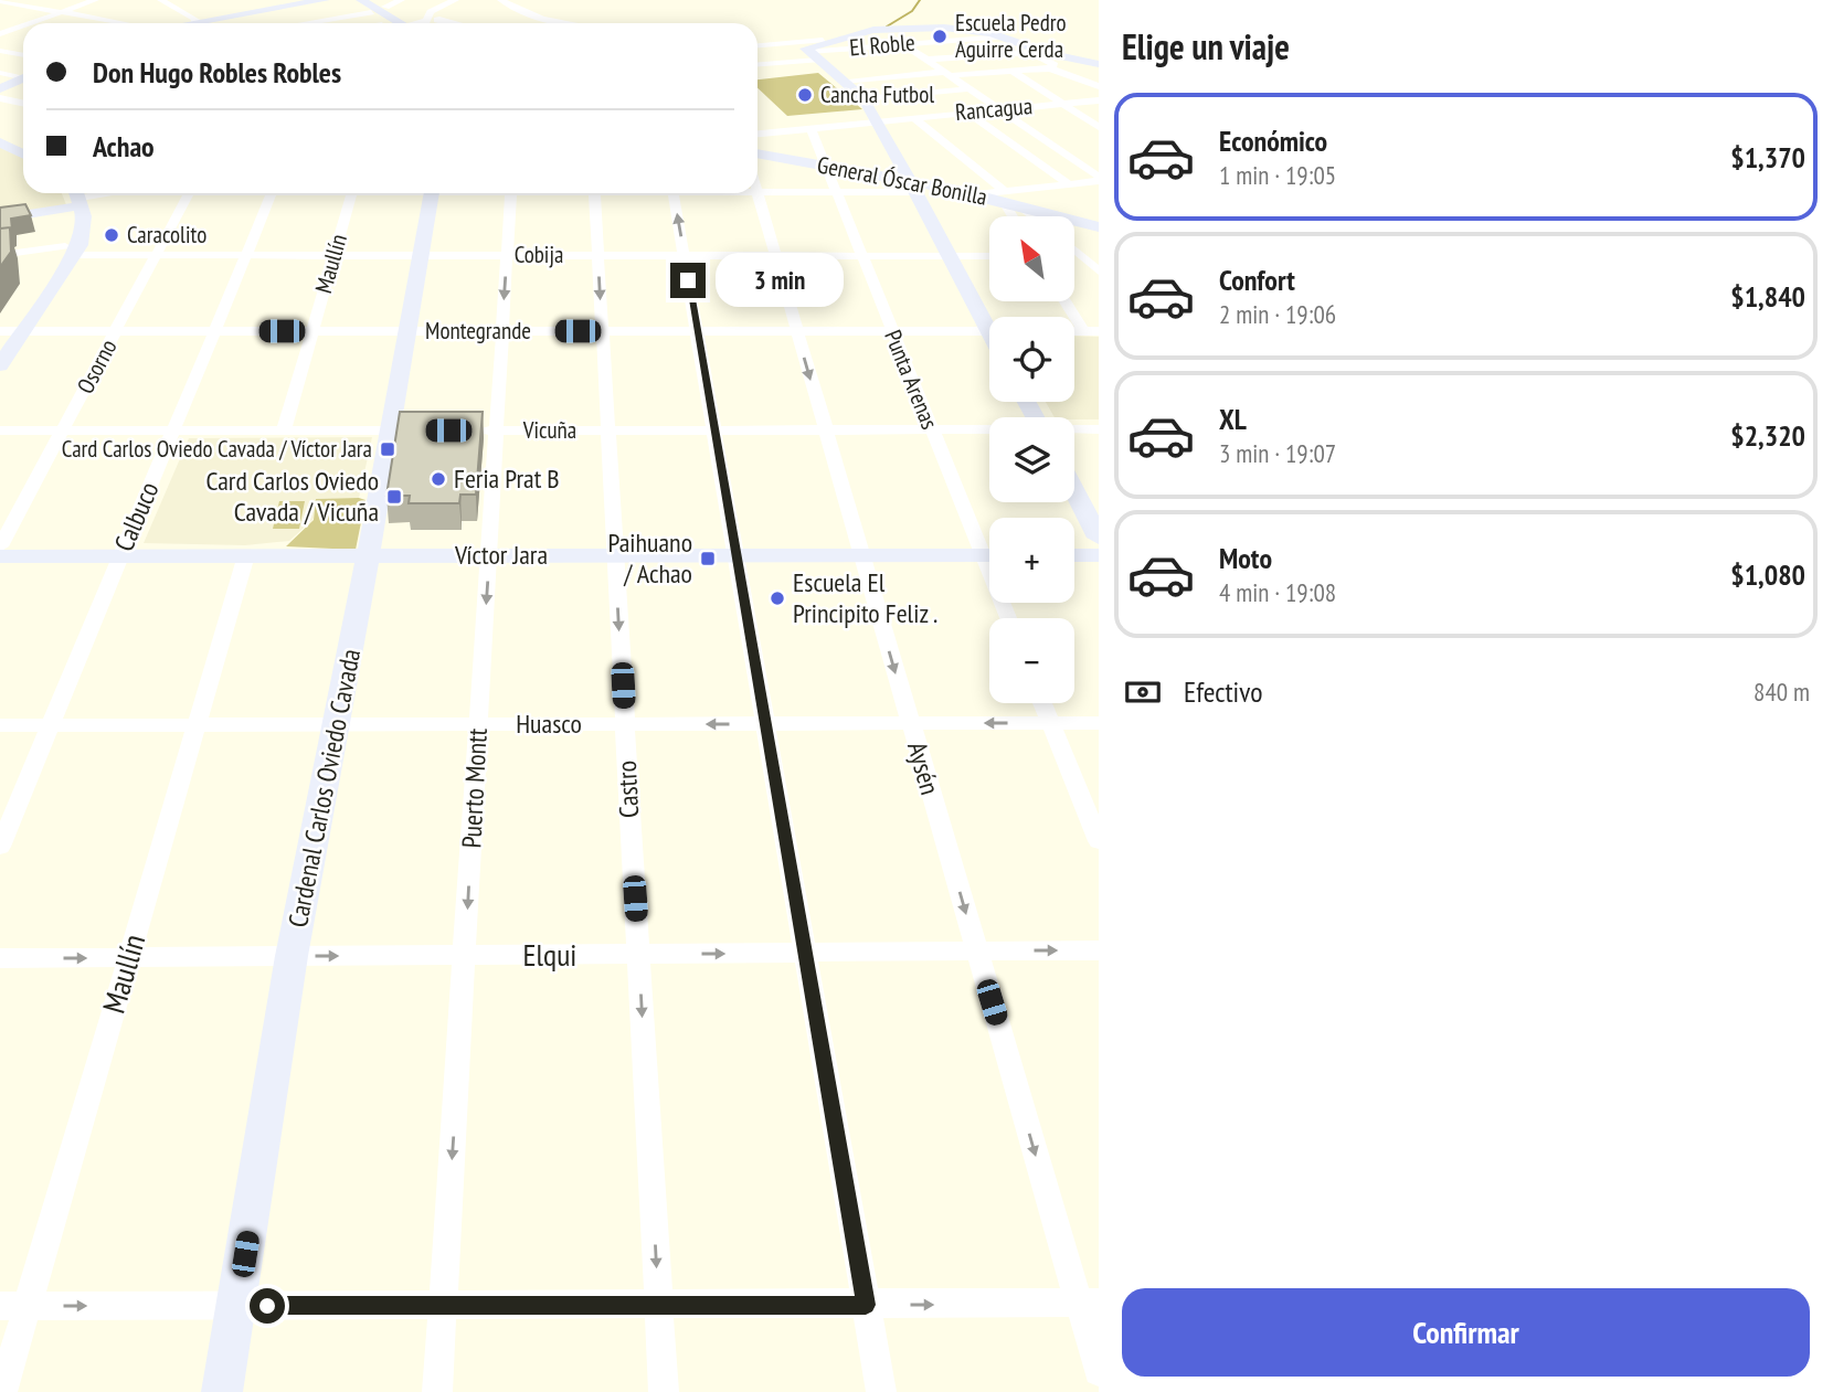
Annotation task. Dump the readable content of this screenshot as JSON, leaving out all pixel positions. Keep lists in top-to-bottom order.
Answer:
{
  "streets": {
    "street": [
      "El Roble",
      "Rancagua",
      "General Óscar Bonilla",
      "Cobija",
      "Maullín",
      "Montegrande",
      "Osorno",
      "Punta Arenas",
      "Vicuña",
      "Calbuco",
      "Víctor Jara",
      "Huasco",
      "Aysén",
      "Cardenal Carlos Oviedo Cavada",
      "Puerto Montt",
      "Castro",
      "Elqui"
    ]
  },
  "crossings": [
    ["Rancagua", "Punta Arenas"],
    ["General Óscar Bonilla", "Punta Arenas"],
    ["Cobija", "Maullín"],
    ["Cobija", "Osorno"],
    ["Cobija", "Punta Arenas"],
    ["Cobija", "Calbuco"],
    ["Cobija", "Aysén"],
    ["Cobija", "Cardenal Carlos Oviedo Cavada"],
    ["Cobija", "Puerto Montt"],
    ["Cobija", "Castro"],
    ["Maullín", "Montegrande"],
    ["Maullín", "Víctor Jara"],
    ["Maullín", "Huasco"],
    ["Maullín", "Elqui"],
    ["Montegrande", "Osorno"],
    ["Montegrande", "Punta Arenas"],
    ["Montegrande", "Calbuco"],
    ["Montegrande", "Aysén"],
    ["Montegrande", "Cardenal Carlos Oviedo Cavada"],
    ["Montegrande", "Puerto Montt"],
    ["Montegrande", "Castro"],
    ["Punta Arenas", "Vicuña"],
    ["Vicuña", "Aysén"],
    ["Vicuña", "Puerto Montt"],
    ["Vicuña", "Castro"],
    ["Calbuco", "Víctor Jara"],
    ["Calbuco", "Huasco"],
    ["Víctor Jara", "Aysén"],
    ["Víctor Jara", "Cardenal Carlos Oviedo Cavada"],
    ["Víctor Jara", "Puerto Montt"],
    ["Víctor Jara", "Castro"],
    ["Huasco", "Aysén"],
    ["Huasco", "Cardenal Carlos Oviedo Cavada"],
    ["Huasco", "Puerto Montt"],
    ["Huasco", "Castro"],
    ["Aysén", "Elqui"],
    ["Cardenal Carlos Oviedo Cavada", "Elqui"],
    ["Puerto Montt", "Elqui"],
    ["Castro", "Elqui"]
  ],
  "one_way": ["Puerto Montt", "Elqui"],
  "places": {
    "other": [
      "Escuela Pedro Aguirre Cerda",
      "Cancha Futbol",
      "Caracolito",
      "Feria Prat B",
      "Escuela El Principito Feliz ."
    ],
    "transit": ["Card Carlos Oviedo Cavada / Víctor Jara", "Card Carlos Oviedo Cavada / Vicuña", "Paihuano / Achao"]
  },
  "north": "top left",
  "page": {
    "heading": "Elige un viaje",
    "banner": ["Don Hugo Robles Robles", "Achao"],
    "list": [
      {
        "name": "Económico",
        "note": "1 min · 19:05",
        "value": "$1,370"
      },
      {
        "name": "Confort",
        "note": "2 min · 19:06",
        "value": "$1,840"
      },
      {
        "name": "XL",
        "note": "3 min · 19:07",
        "value": "$2,320"
      },
      {
        "name": "Moto",
        "note": "4 min · 19:08",
        "value": "$1,080"
      }
    ],
    "map_buttons": ["+", "−"],
    "bubble": "3 min",
    "pay": ["Efectivo", "840 m"],
    "buttons": "Confirmar"
  }
}
